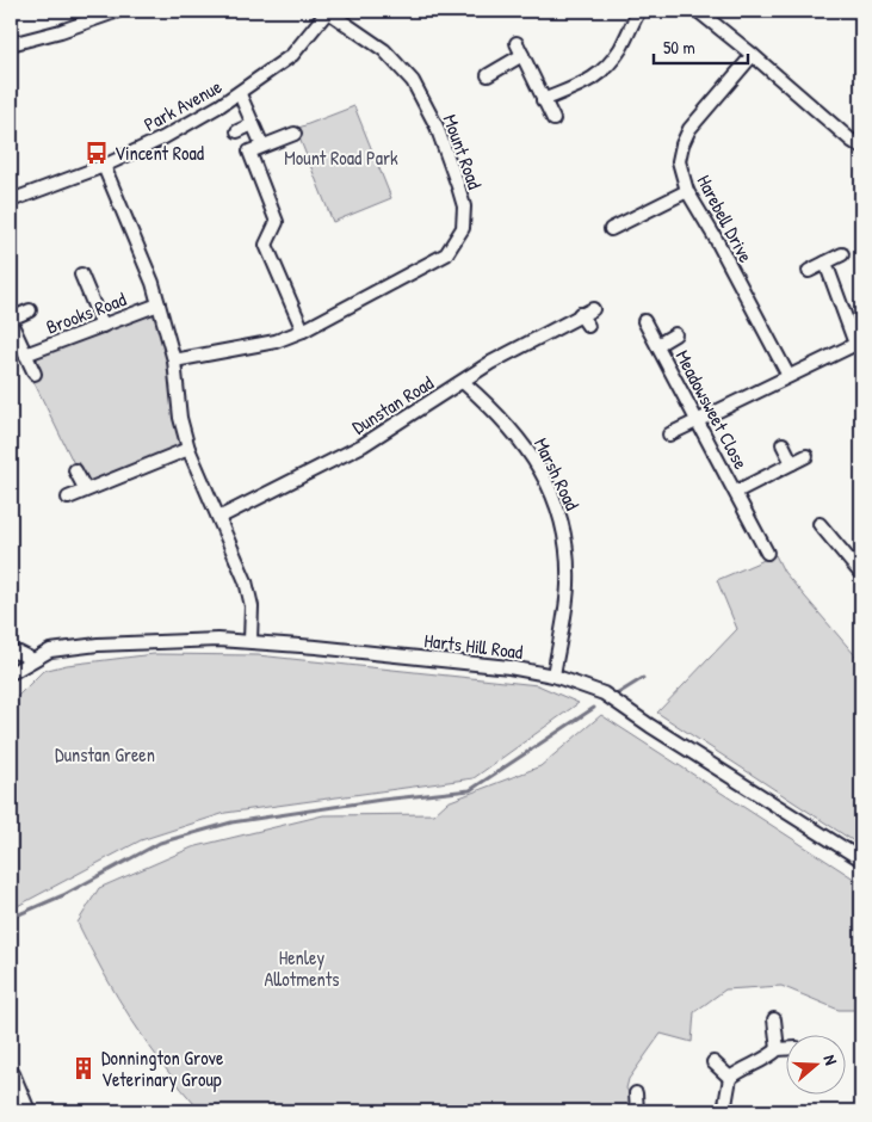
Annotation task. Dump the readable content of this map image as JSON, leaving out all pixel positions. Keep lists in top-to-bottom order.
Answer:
{
  "streets": {
    "street": [
      "Park Avenue",
      "Mount Road",
      "Harebell Drive",
      "Brooks Road",
      "Dunstan Road",
      "Meadowsweet Close",
      "Marsh Road",
      "Harts Hill Road"
    ]
  },
  "crossings": [
    ["Park Avenue", "Mount Road"],
    ["Dunstan Road", "Marsh Road"],
    ["Marsh Road", "Harts Hill Road"]
  ],
  "parks": ["Mount Road Park", "Dunstan Green", "Henley Allotments"],
  "places": {
    "bus stop": ["Vincent Road"],
    "building": ["Donnington Grove Veterinary Group"]
  },
  "scale_bar": "50 m",
  "north": "right"
}
